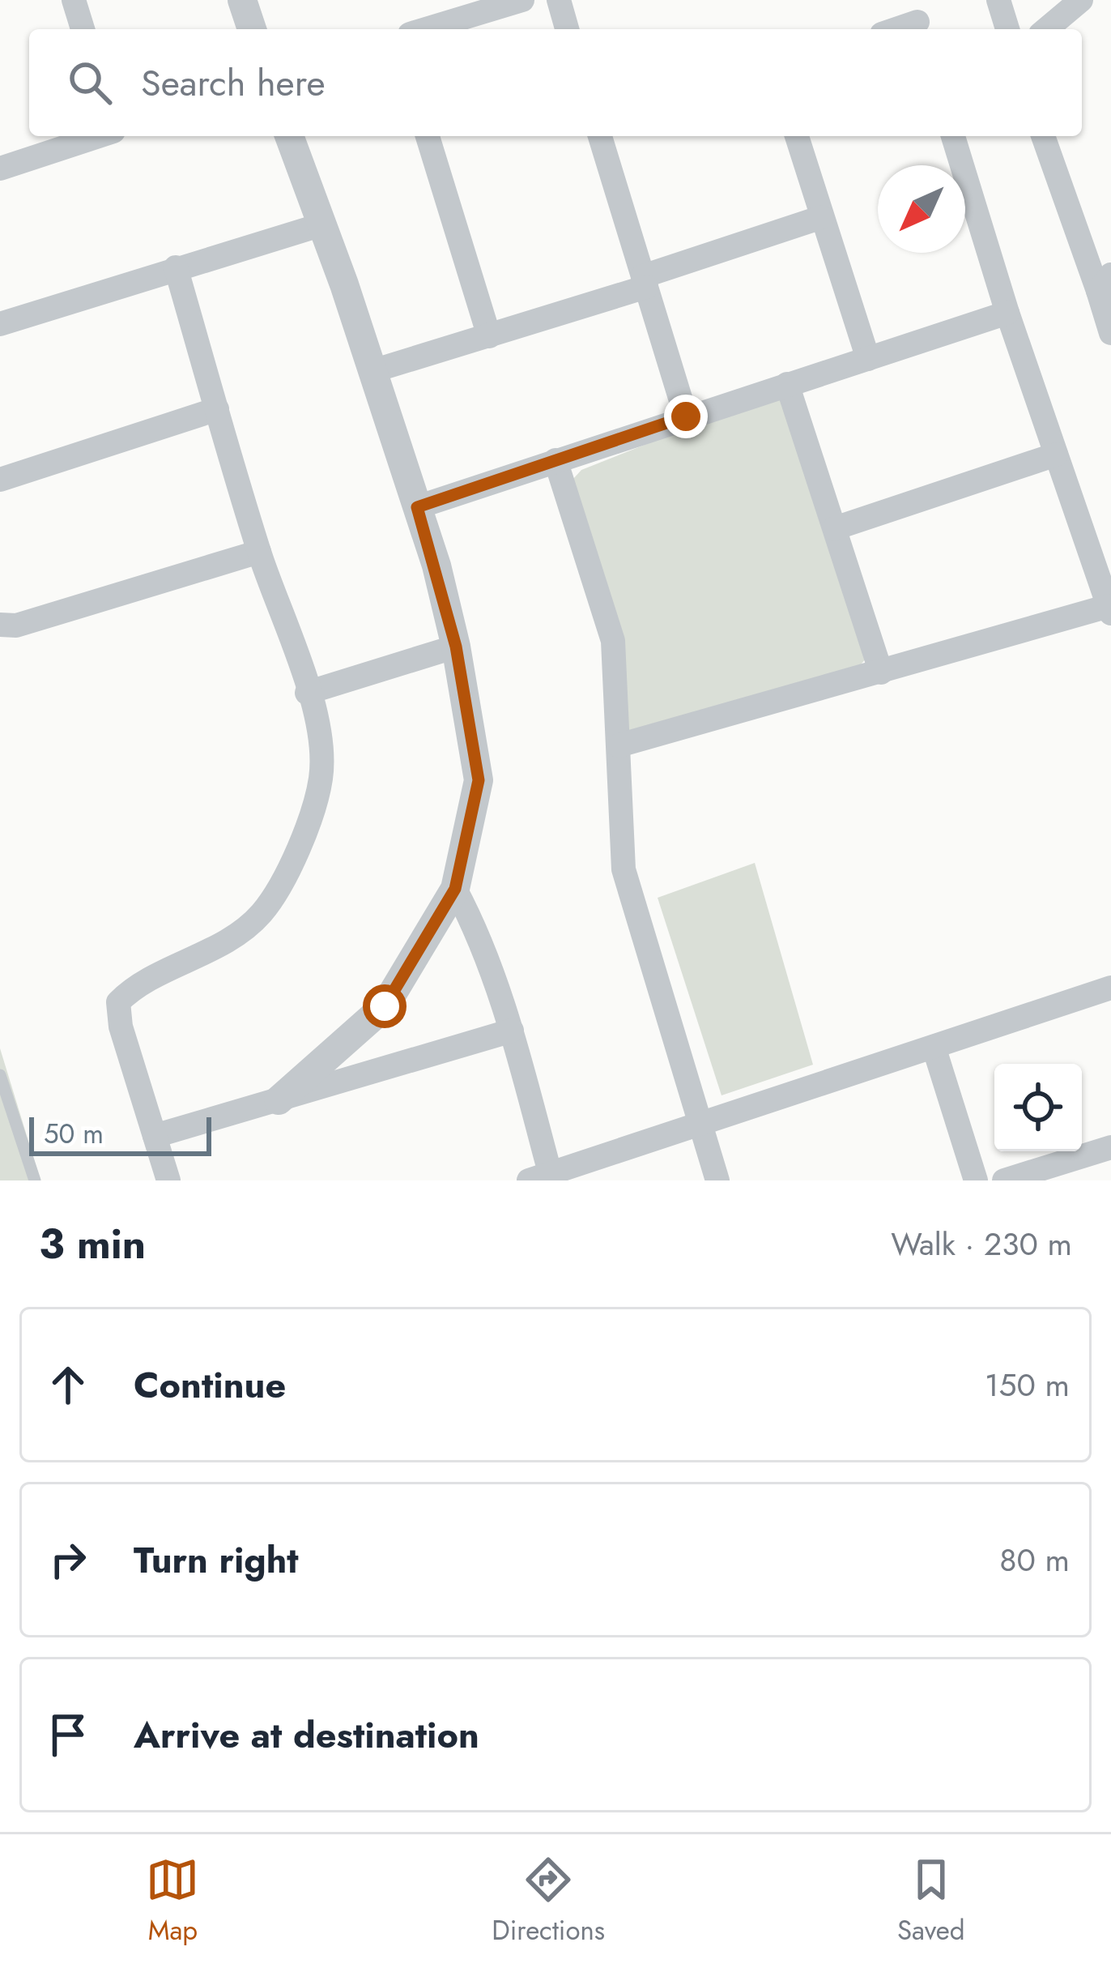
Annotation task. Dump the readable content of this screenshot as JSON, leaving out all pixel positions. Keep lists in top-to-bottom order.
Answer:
{
  "scale_bar": "50 m",
  "north": "bottom left",
  "page": {
    "search": "Search here",
    "scale": "50 m",
    "heading": ["3 min", "Walk · 230 m"],
    "list": [
      ["Continue", "150 m"],
      ["Turn right", "80 m"],
      "Arrive at destination"
    ],
    "nav": ["Map", "Directions", "Saved"]
  }
}
